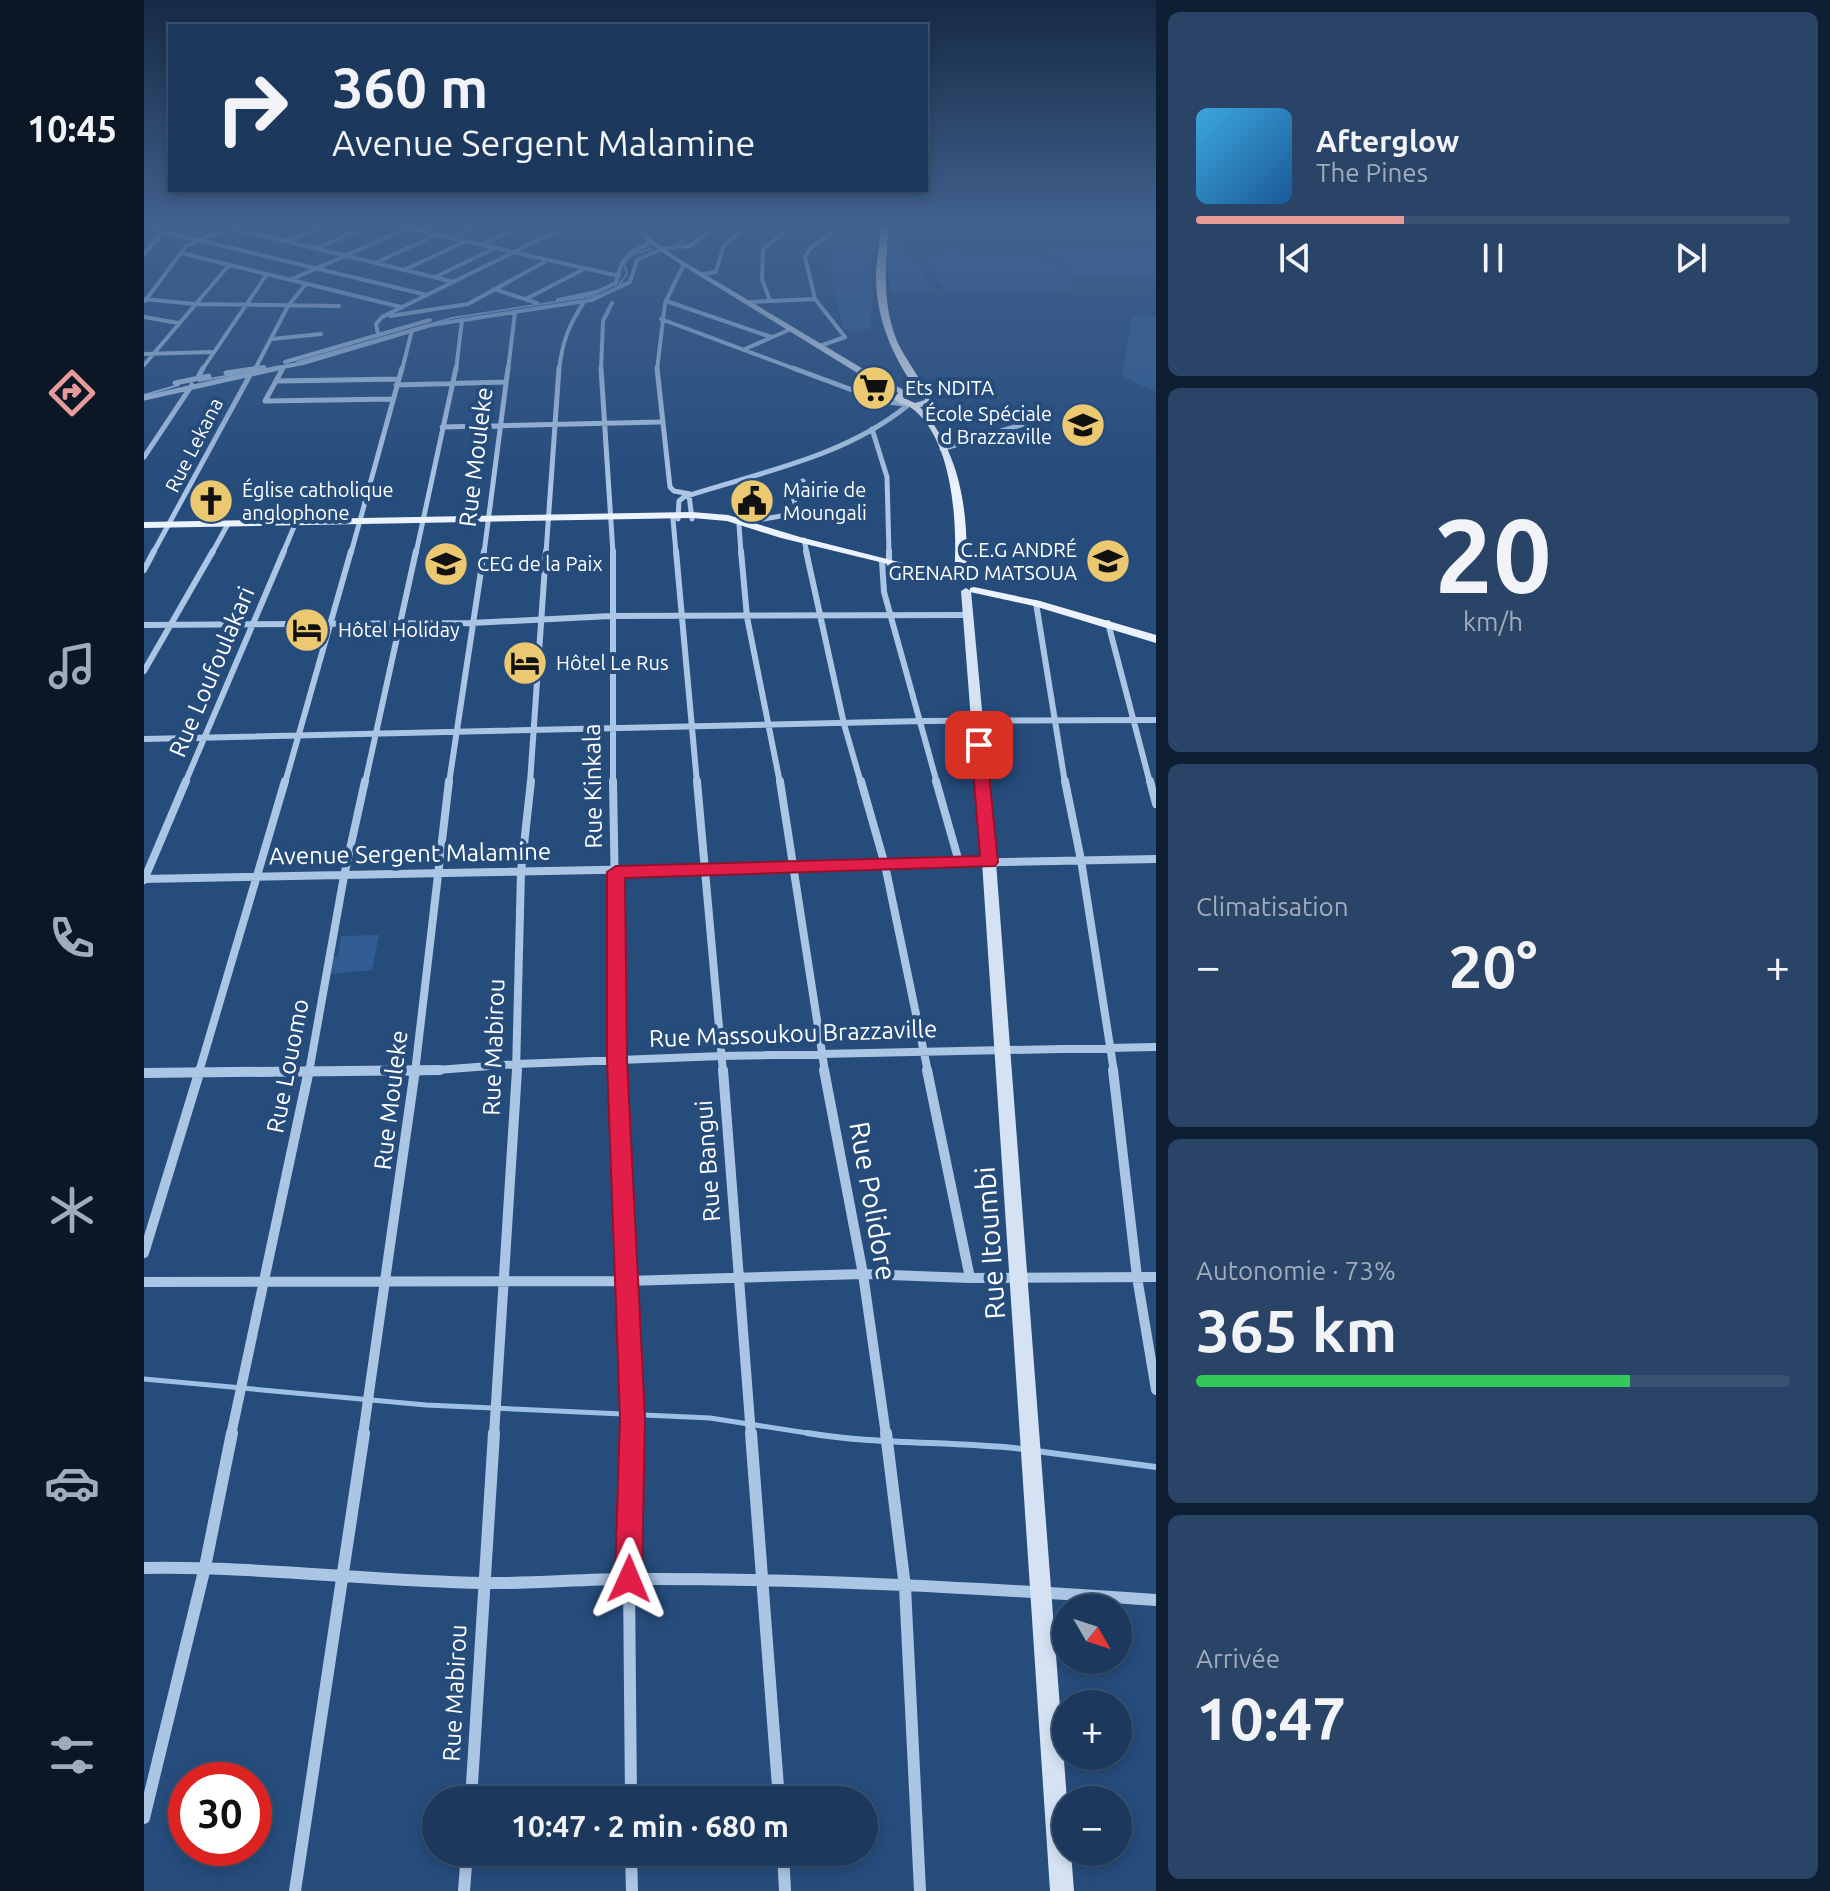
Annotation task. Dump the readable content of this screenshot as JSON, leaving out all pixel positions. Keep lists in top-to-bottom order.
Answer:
{
  "streets": {
    "street": [
      "Rue Lekana",
      "Rue Mouleke",
      "Rue Loufoulakari",
      "Rue Kinkala",
      "Avenue Sergent Malamine",
      "Rue Massoukou Brazzaville",
      "Rue Mabirou",
      "Rue Louomo",
      "Rue Bangui",
      "Rue Polidore",
      "Rue Itoumbi"
    ]
  },
  "crossings": [
    ["Rue Mouleke", "Avenue Sergent Malamine"],
    ["Rue Mouleke", "Rue Massoukou Brazzaville"],
    ["Rue Loufoulakari", "Avenue Sergent Malamine"],
    ["Rue Kinkala", "Avenue Sergent Malamine"],
    ["Rue Kinkala", "Rue Massoukou Brazzaville"],
    ["Avenue Sergent Malamine", "Rue Mabirou"],
    ["Avenue Sergent Malamine", "Rue Louomo"],
    ["Avenue Sergent Malamine", "Rue Bangui"],
    ["Avenue Sergent Malamine", "Rue Polidore"],
    ["Avenue Sergent Malamine", "Rue Itoumbi"],
    ["Rue Massoukou Brazzaville", "Rue Mabirou"],
    ["Rue Massoukou Brazzaville", "Rue Louomo"],
    ["Rue Massoukou Brazzaville", "Rue Bangui"],
    ["Rue Massoukou Brazzaville", "Rue Polidore"],
    ["Rue Massoukou Brazzaville", "Rue Itoumbi"]
  ],
  "places": {
    "supermarket": ["Ets NDITA"],
    "school or university": ["École Spéciale d Brazzaville", "C.E.G ANDRÉ GRENARD MATSOUA", "CEG de la Paix"],
    "church": ["Église catholique anglophone"],
    "public building": ["Mairie de Moungali"],
    "hotel": ["Hôtel Holiday", "Hôtel Le Rus"]
  },
  "north": "bottom right",
  "page": {
    "tabs": "10:45",
    "turn": ["360 m", "Avenue Sergent Malamine"],
    "song": ["Afterglow", "The Pines"],
    "tile": [
      ["20", "km/h"],
      "Climatisation",
      ["Autonomie · 73%", "365 km"],
      ["Arrivée", "10:47"]
    ],
    "heat": ["−", "20°", "+"],
    "map_buttons": ["+", "−"],
    "limit": "30",
    "trip": "10:47 · 2 min · 680 m"
  }
}
